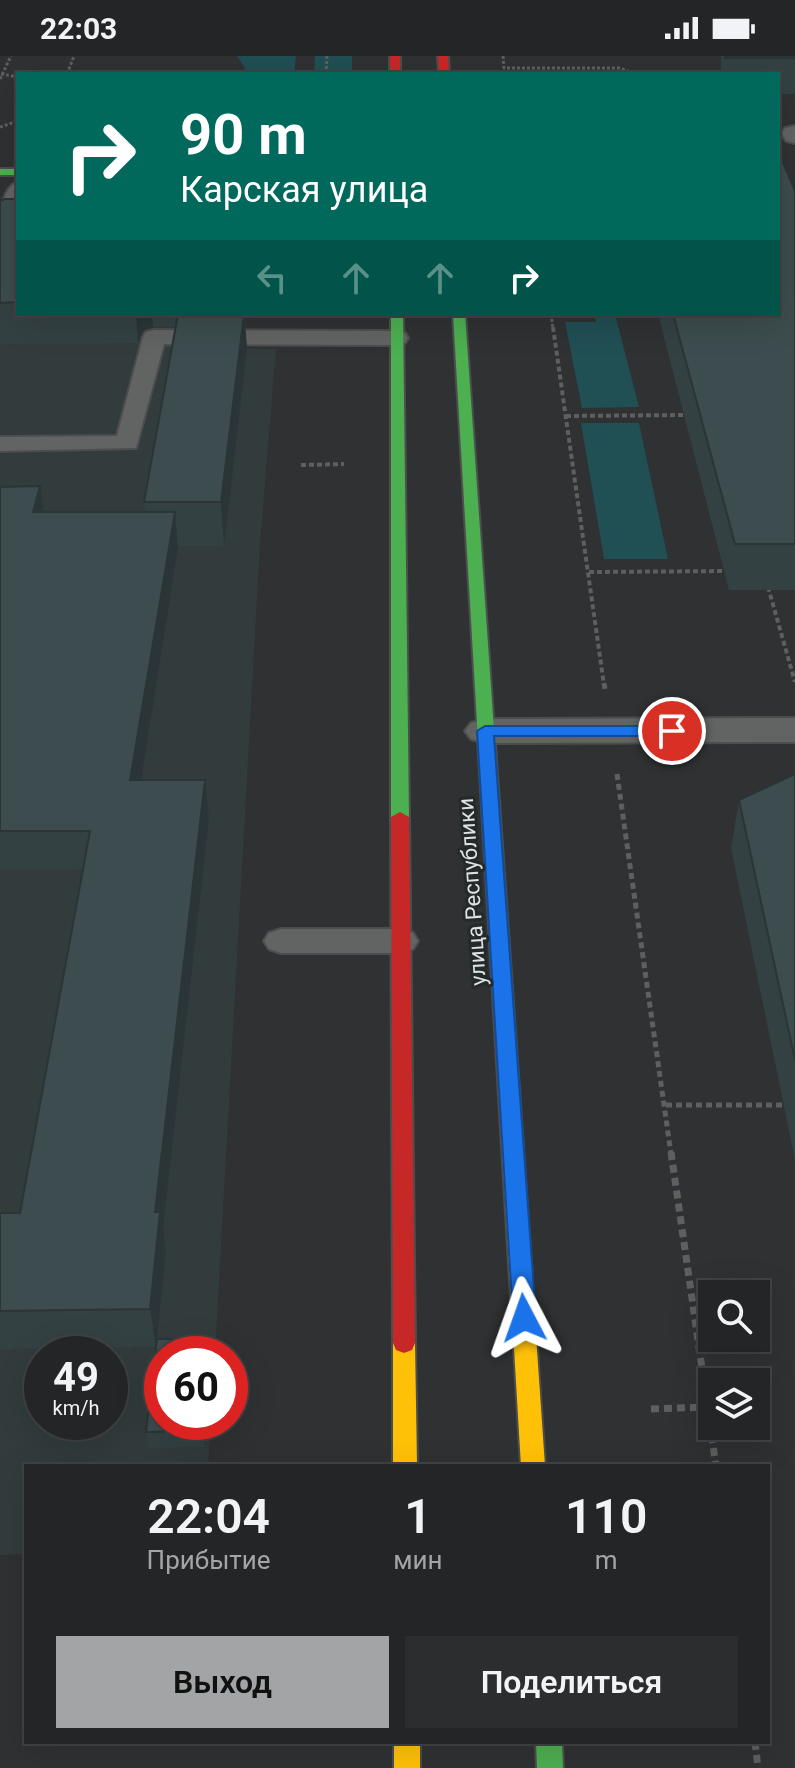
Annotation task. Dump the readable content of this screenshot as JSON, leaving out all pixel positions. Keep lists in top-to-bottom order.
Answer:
{
  "streets": {
    "main road": ["улица Республики"]
  },
  "page": {
    "status": "22:03",
    "turn": ["90 m", "Карская улица"],
    "speed": "49 km/h",
    "limit": "60",
    "eta": [
      "22:04",
      "Прибытие",
      "1",
      "мин",
      "110",
      "m"
    ],
    "buttons": ["Выход", "Поделиться"]
  }
}
